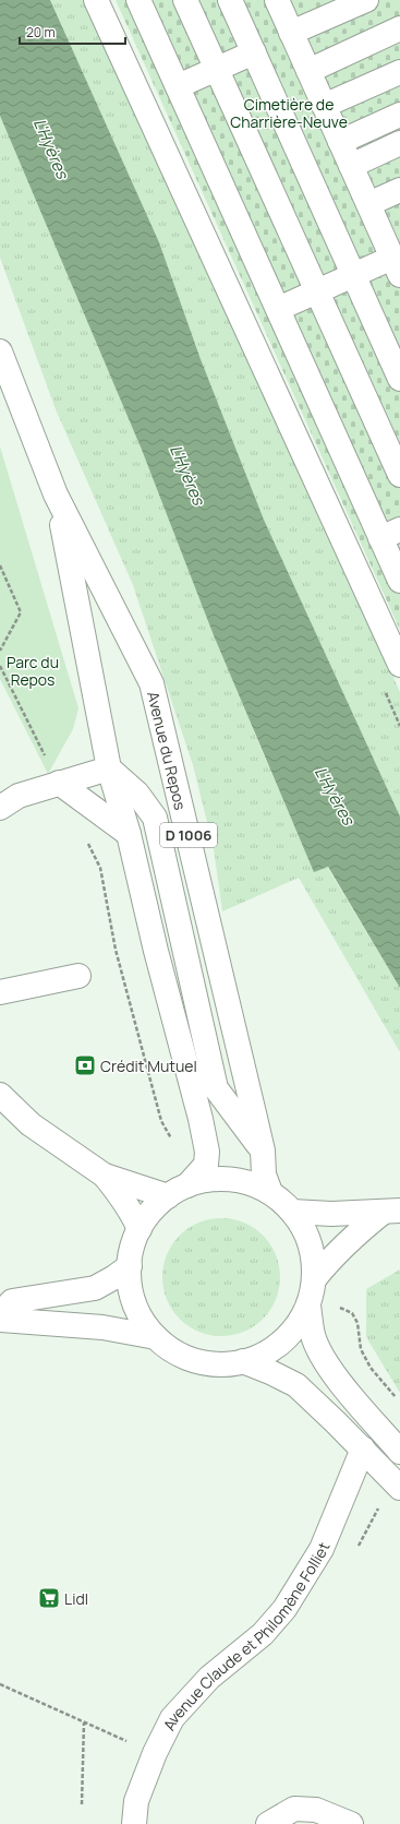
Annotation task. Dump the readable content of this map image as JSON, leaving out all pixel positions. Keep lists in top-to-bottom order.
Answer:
{
  "streets": {
    "main road": ["Avenue du Repos", "D 1006", "Avenue Claude et Philomène Folliet"]
  },
  "water": ["L'Hyères"],
  "parks": ["Cimetière de Charrière-Neuve", "Parc du Repos"],
  "places": {
    "bank": ["Crédit Mutuel"],
    "supermarket": ["Lidl"]
  },
  "scale_bar": "20 m"
}
